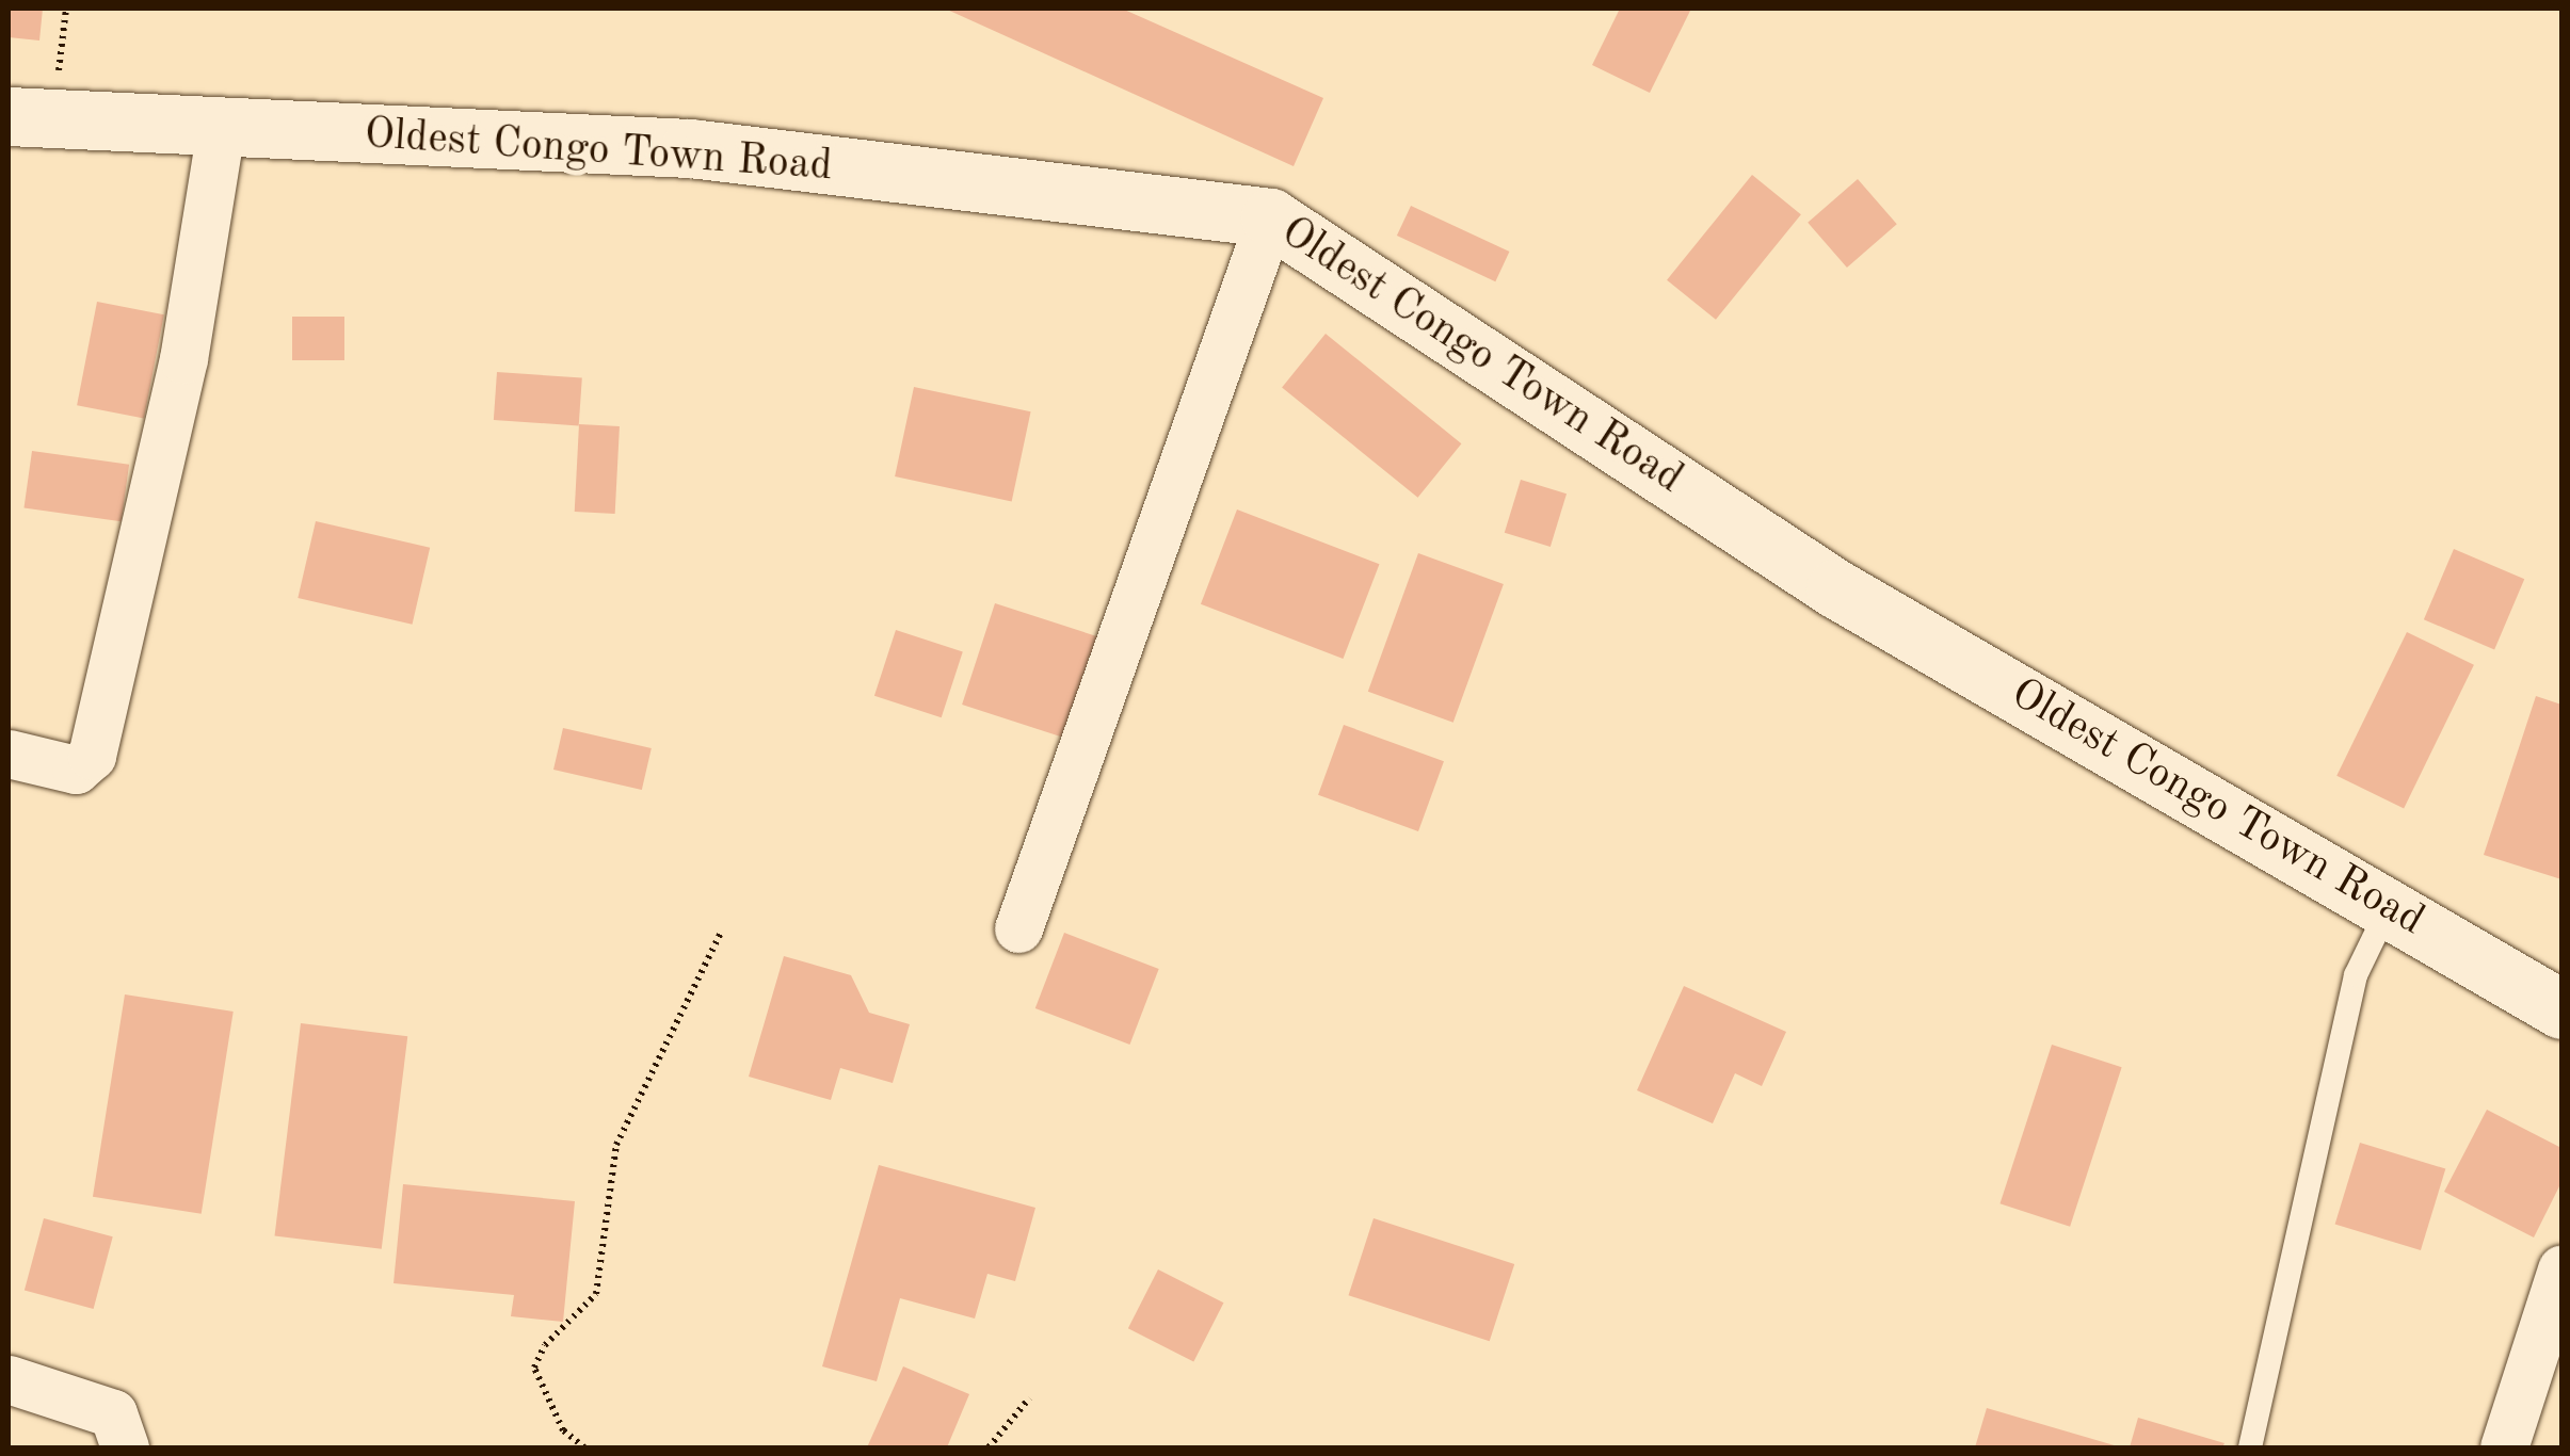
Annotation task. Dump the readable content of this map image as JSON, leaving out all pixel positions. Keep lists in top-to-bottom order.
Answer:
{
  "streets": {
    "street": ["Oldest Congo Town Road"]
  }
}
